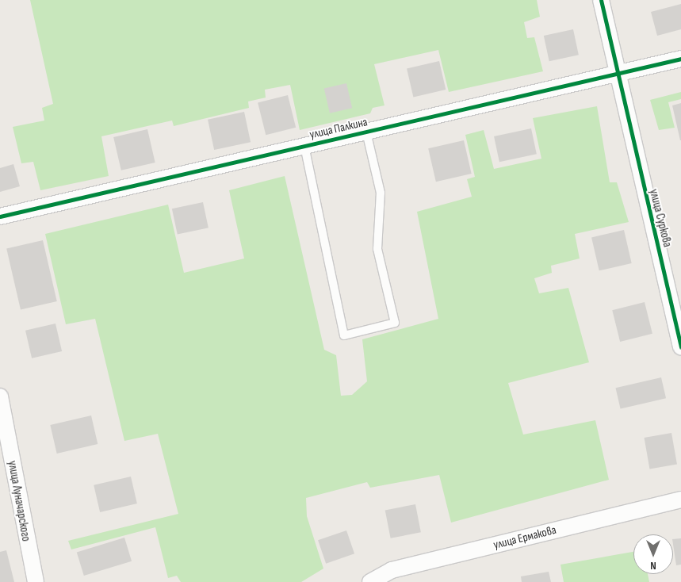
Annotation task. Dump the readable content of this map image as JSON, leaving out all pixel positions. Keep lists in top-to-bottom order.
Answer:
{
  "streets": {
    "street": [
      "улица Палкина",
      "улица Суркова",
      "улица Луначарского",
      "улица Ермакова"
    ]
  },
  "crossings": [
    ["улица Палкина", "улица Суркова"]
  ],
  "north": "bottom"
}
